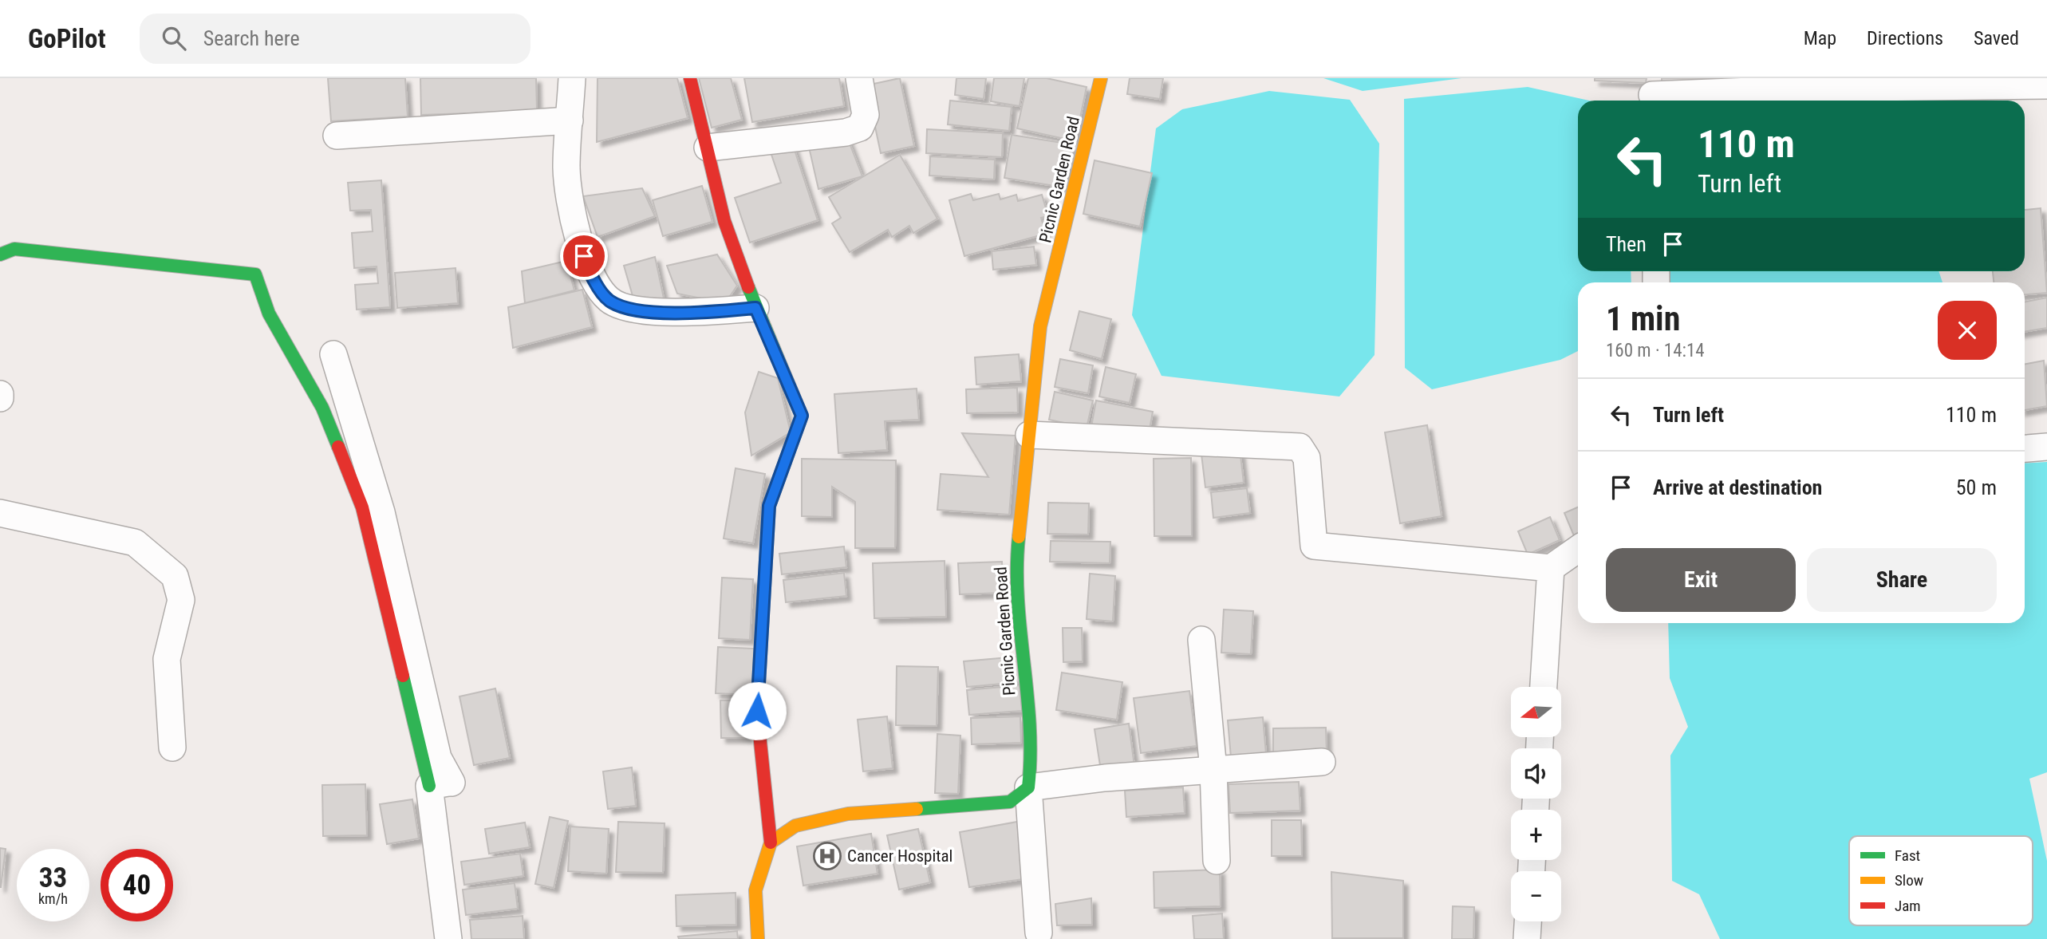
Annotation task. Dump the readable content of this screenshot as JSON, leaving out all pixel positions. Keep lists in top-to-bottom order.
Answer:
{
  "streets": {
    "street": ["Picnic Garden Road"]
  },
  "places": {
    "hospital": ["Cancer Hospital"]
  },
  "legend": ["Fast", "Slow", "Jam"],
  "north": "left",
  "page": {
    "header": "GoPilot",
    "search": "Search here",
    "nav": ["Map", "Directions", "Saved"],
    "turn": ["110 m", "Turn left"],
    "then": "Then",
    "heading": ["1 min", "160 m · 14:14"],
    "list": [
      {
        "name": "Turn left",
        "value": "110 m"
      },
      {
        "name": "Arrive at destination",
        "value": "50 m"
      }
    ],
    "buttons": ["Exit", "Share"],
    "map_buttons": ["+", "−"],
    "speed": "33 km/h",
    "limit": "40"
  }
}
